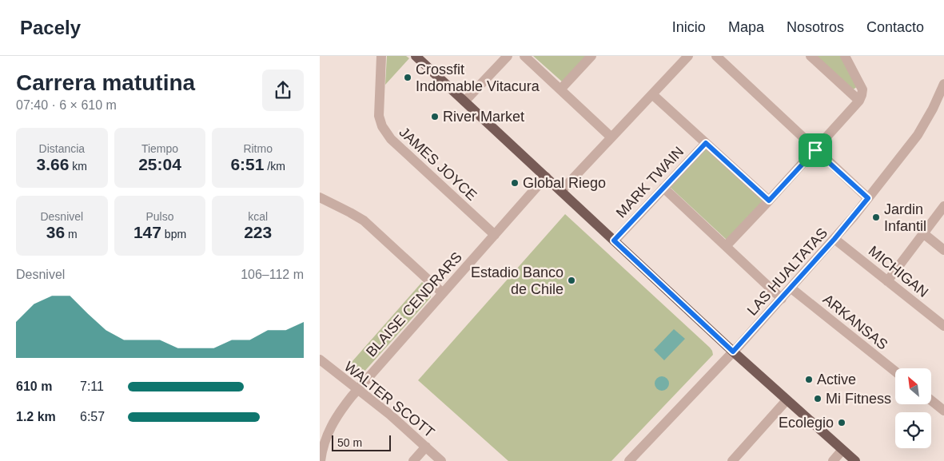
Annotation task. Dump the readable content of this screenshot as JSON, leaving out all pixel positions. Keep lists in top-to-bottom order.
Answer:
{
  "streets": {
    "street": [
      "JAMES JOYCE",
      "MARK TWAIN",
      "LAS HUALTATAS",
      "MICHIGAN",
      "BLAISE CENDRARS",
      "ARKANSAS",
      "WALTER SCOTT"
    ]
  },
  "crossings": [
    ["JAMES JOYCE", "BLAISE CENDRARS"],
    ["LAS HUALTATAS", "MICHIGAN"],
    ["LAS HUALTATAS", "ARKANSAS"],
    ["BLAISE CENDRARS", "WALTER SCOTT"]
  ],
  "places": [
    "Crossfit Indomable Vitacura",
    "River Market",
    "Global Riego",
    "Jardin Infantil",
    "Estadio Banco de Chile",
    "Active",
    "Mi Fitness",
    "Ecolegio"
  ],
  "scale_bar": "50 m",
  "north": "top left",
  "page": {
    "header": "Pacely",
    "nav": [
      "Inicio",
      "Mapa",
      "Nosotros",
      "Contacto"
    ],
    "heading": ["Carrera matutina", "07:40 · 6 × 610 m"],
    "stats": [
      ["Distancia", "3.66 km"],
      ["Tiempo", "25:04"],
      ["Ritmo", "6:51 /km"],
      ["Desnivel", "36 m"],
      ["Pulso", "147 bpm"],
      ["kcal", "223"]
    ],
    "chart": ["Desnivel", "106–112 m"],
    "list": [
      {
        "name": "610 m",
        "note": "7:11"
      },
      {
        "name": "1.2 km",
        "note": "6:57"
      }
    ],
    "scale": "50 m"
  }
}
